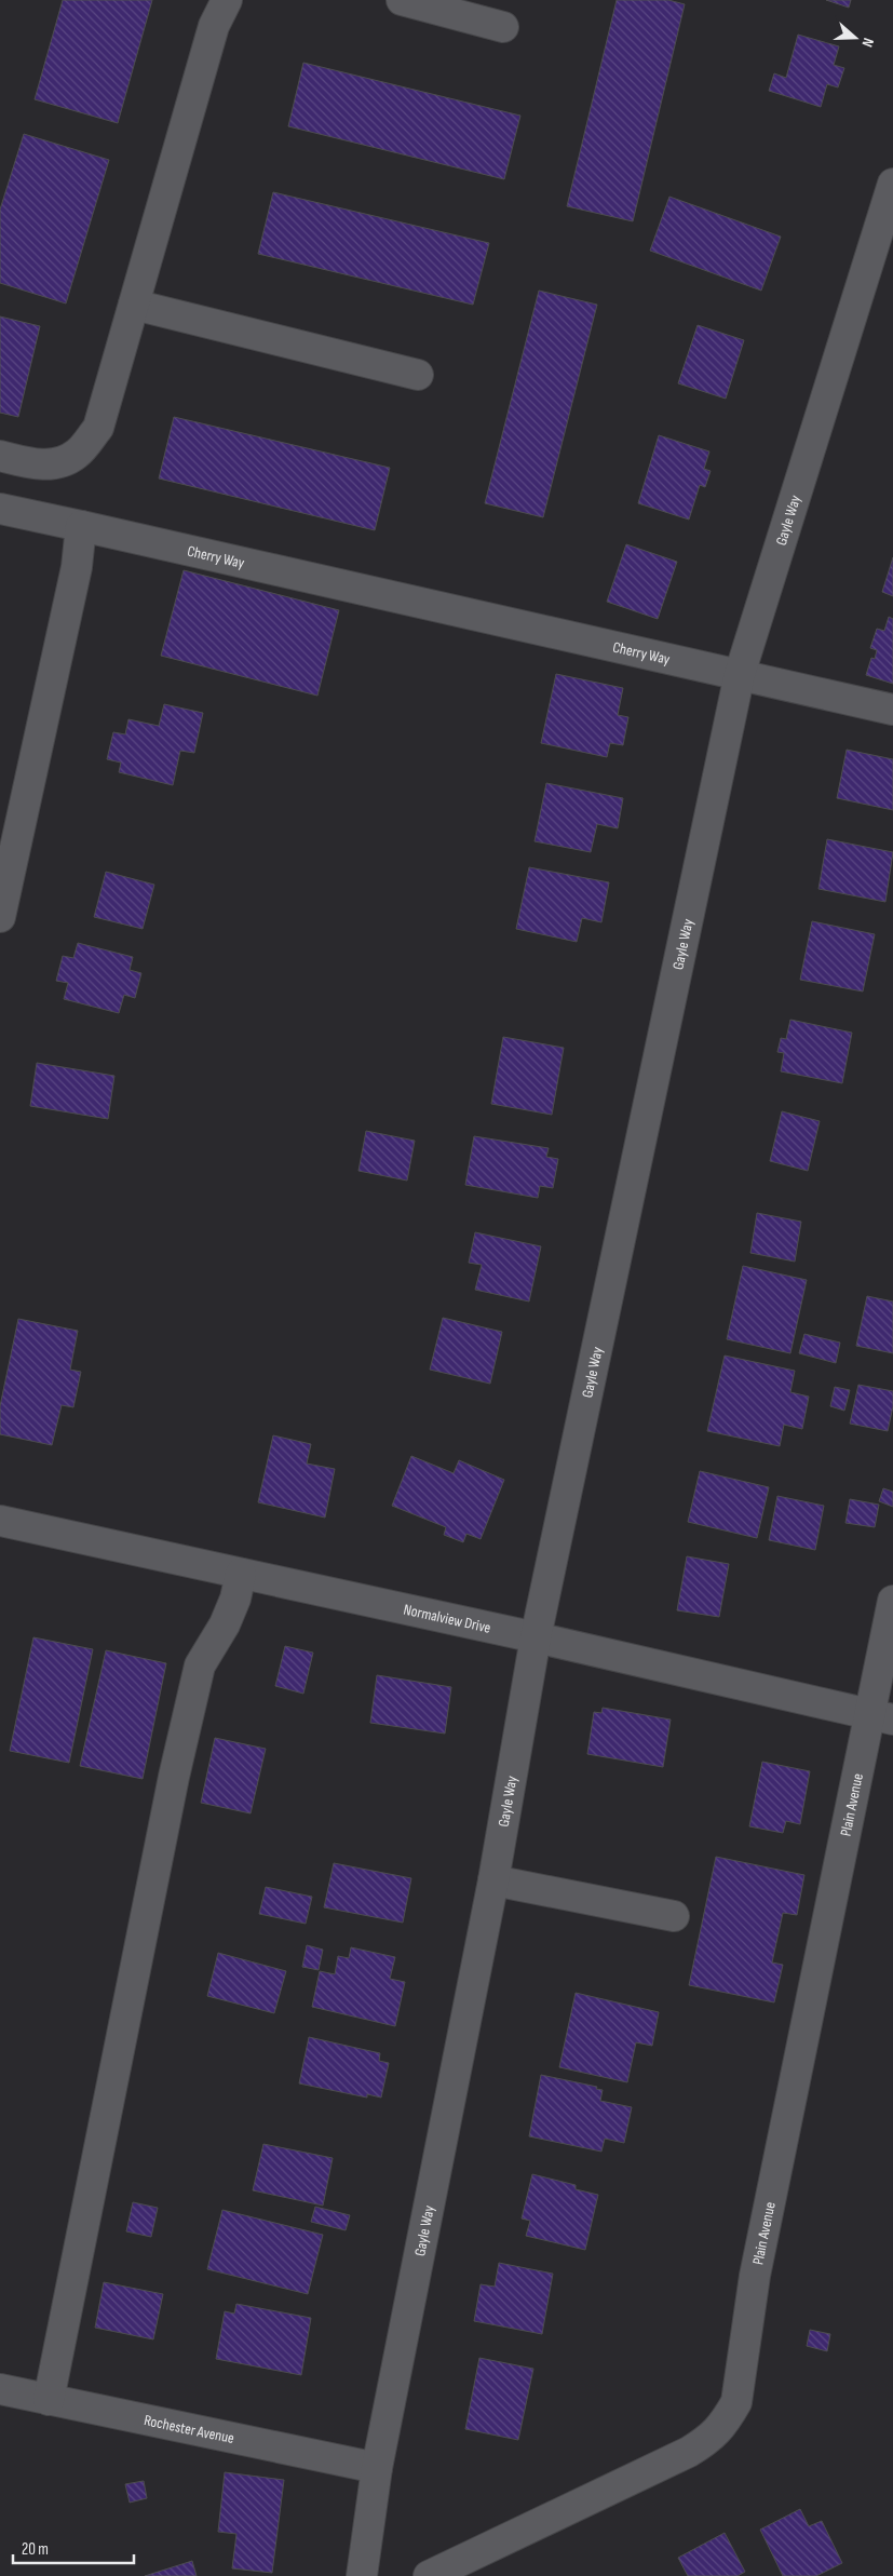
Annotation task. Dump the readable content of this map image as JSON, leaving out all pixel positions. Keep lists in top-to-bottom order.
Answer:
{
  "streets": {
    "street": [
      "Gayle Way",
      "Cherry Way",
      "Normalview Drive",
      "Plain Avenue",
      "Rochester Avenue"
    ]
  },
  "crossings": [
    ["Gayle Way", "Cherry Way"],
    ["Gayle Way", "Normalview Drive"],
    ["Gayle Way", "Rochester Avenue"],
    ["Normalview Drive", "Plain Avenue"]
  ],
  "scale_bar": "20 m",
  "north": "right"
}
